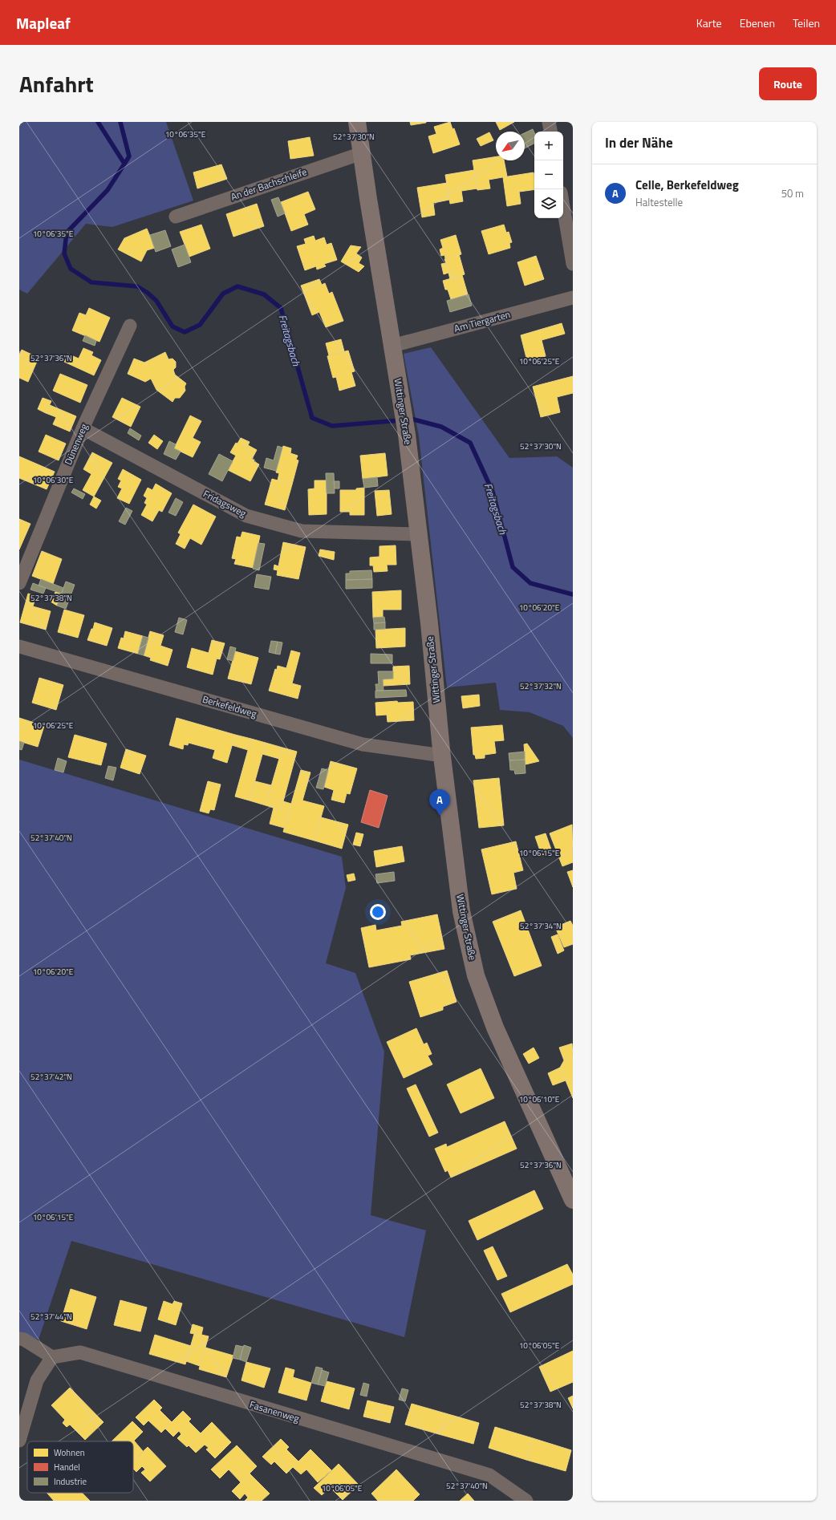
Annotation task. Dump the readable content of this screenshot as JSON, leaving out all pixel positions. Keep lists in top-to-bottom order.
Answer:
{
  "streets": {
    "main road": ["Wittinger Straße"],
    "street": [
      "An der Bachschleife",
      "Am Tiergarten",
      "Dünenweg",
      "Fridagsweg",
      "Berkefeldweg",
      "Fasanenweg"
    ]
  },
  "crossings": [
    ["An der Bachschleife", "Wittinger Straße"],
    ["Am Tiergarten", "Wittinger Straße"],
    ["Wittinger Straße", "Fridagsweg"],
    ["Wittinger Straße", "Berkefeldweg"],
    ["Dünenweg", "Fridagsweg"]
  ],
  "water": ["Freitagsbach"],
  "legend": ["Wohnen", "Handel", "Industrie"],
  "north": "bottom left",
  "page": {
    "header": "Mapleaf",
    "nav": ["Karte", "Ebenen", "Teilen"],
    "title": "Anfahrt",
    "buttons": "Route",
    "heading": "In der Nähe",
    "map_buttons": ["+", "−"],
    "list": [
      {
        "mark": "A",
        "name": "Celle, Berkefeldweg",
        "note": "Haltestelle",
        "value": "50 m"
      }
    ],
    "pins": "A"
  },
  "coordinates": [
    "10°06'35\"E",
    "52°37'30\"N",
    "52°37'36\"N",
    "10°06'25\"E",
    "10°06'30\"E",
    "52°37'38\"N",
    "10°06'20\"E",
    "52°37'32\"N",
    "52°37'40\"N",
    "10°06'15\"E",
    "52°37'34\"N",
    "52°37'42\"N",
    "10°06'10\"E",
    "52°37'44\"N",
    "10°06'05\"E"
  ]
}
